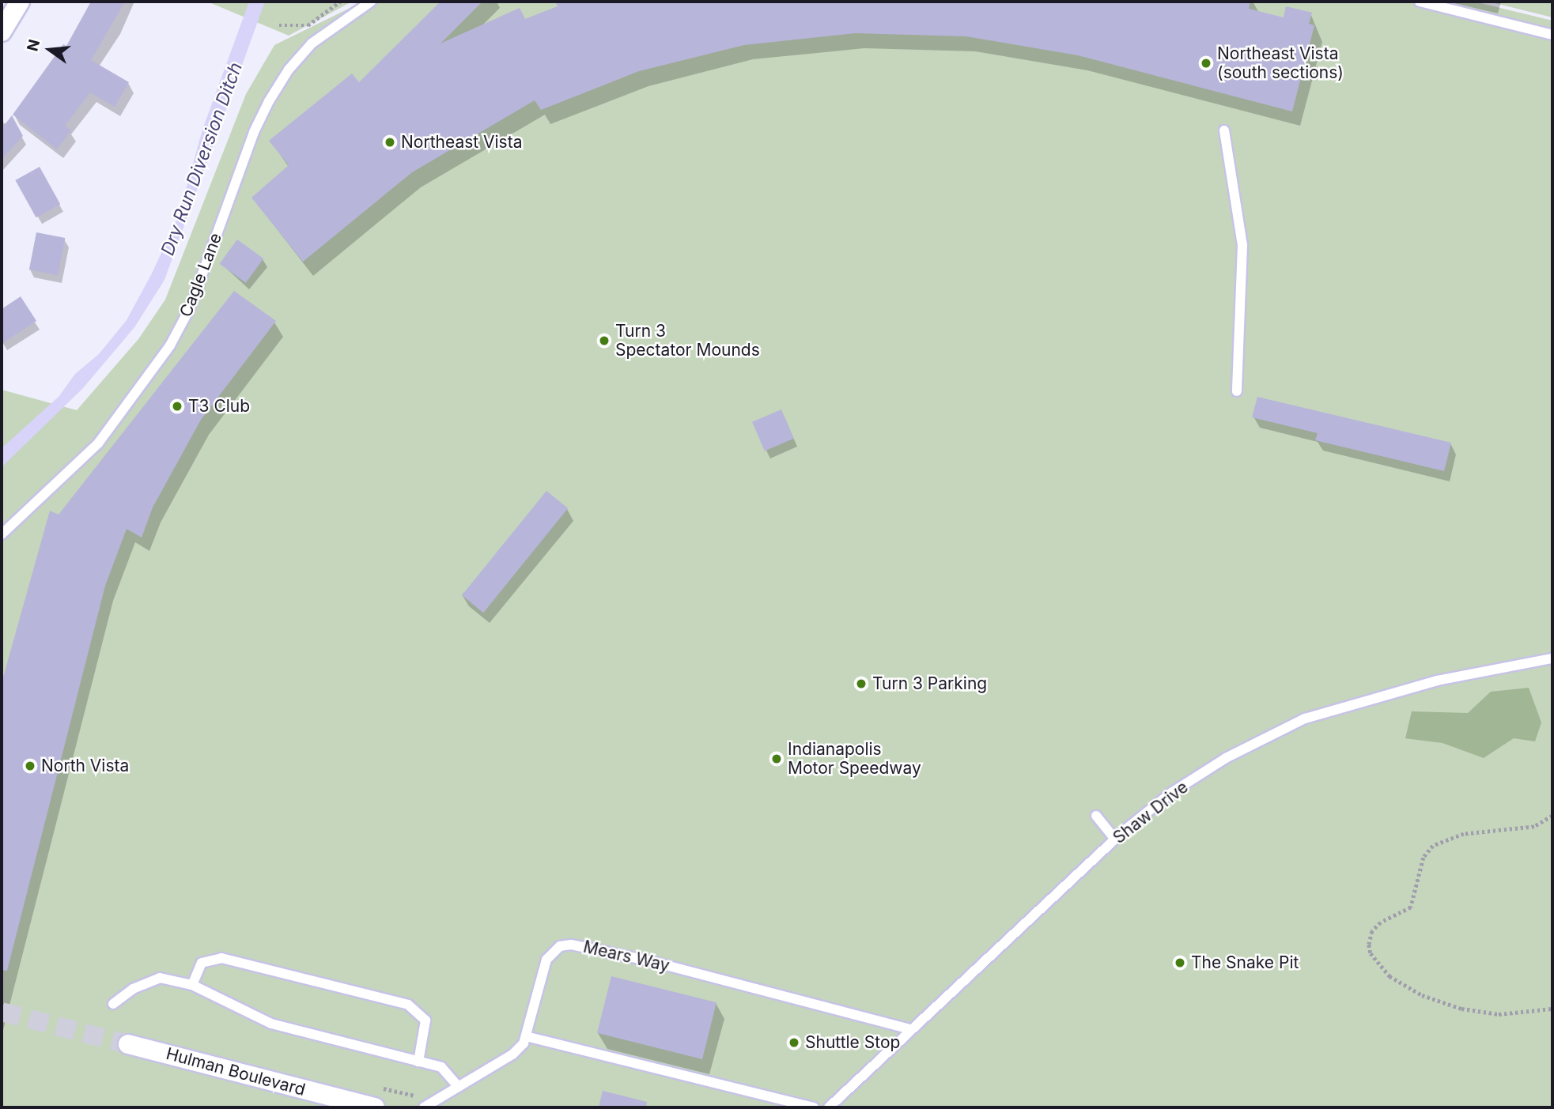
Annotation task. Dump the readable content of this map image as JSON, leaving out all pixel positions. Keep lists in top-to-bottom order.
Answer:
{
  "streets": {
    "street": ["Hulman Boulevard"],
    "lane": ["Cagle Lane", "Shaw Drive", "Mears Way"]
  },
  "crossings": [
    ["Shaw Drive", "Mears Way"]
  ],
  "water": ["Dry Run Diversion Ditch"],
  "places": [
    "Northeast Vista (south sections)",
    "Northeast Vista",
    "Turn 3 Spectator Mounds",
    "T3 Club",
    "Turn 3 Parking",
    "Indianapolis Motor Speedway",
    "North Vista",
    "The Snake Pit",
    "Shuttle Stop"
  ],
  "north": "left"
}
